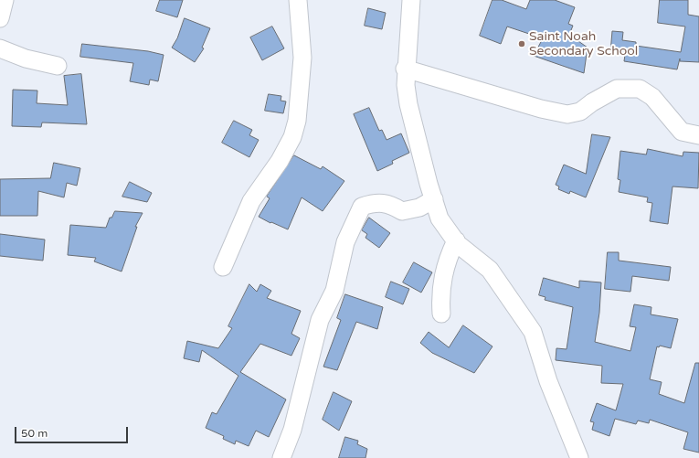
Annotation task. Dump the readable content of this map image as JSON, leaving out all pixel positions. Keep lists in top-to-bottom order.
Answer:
{
  "places": ["Saint Noah Secondary School"],
  "scale_bar": "50 m"
}
